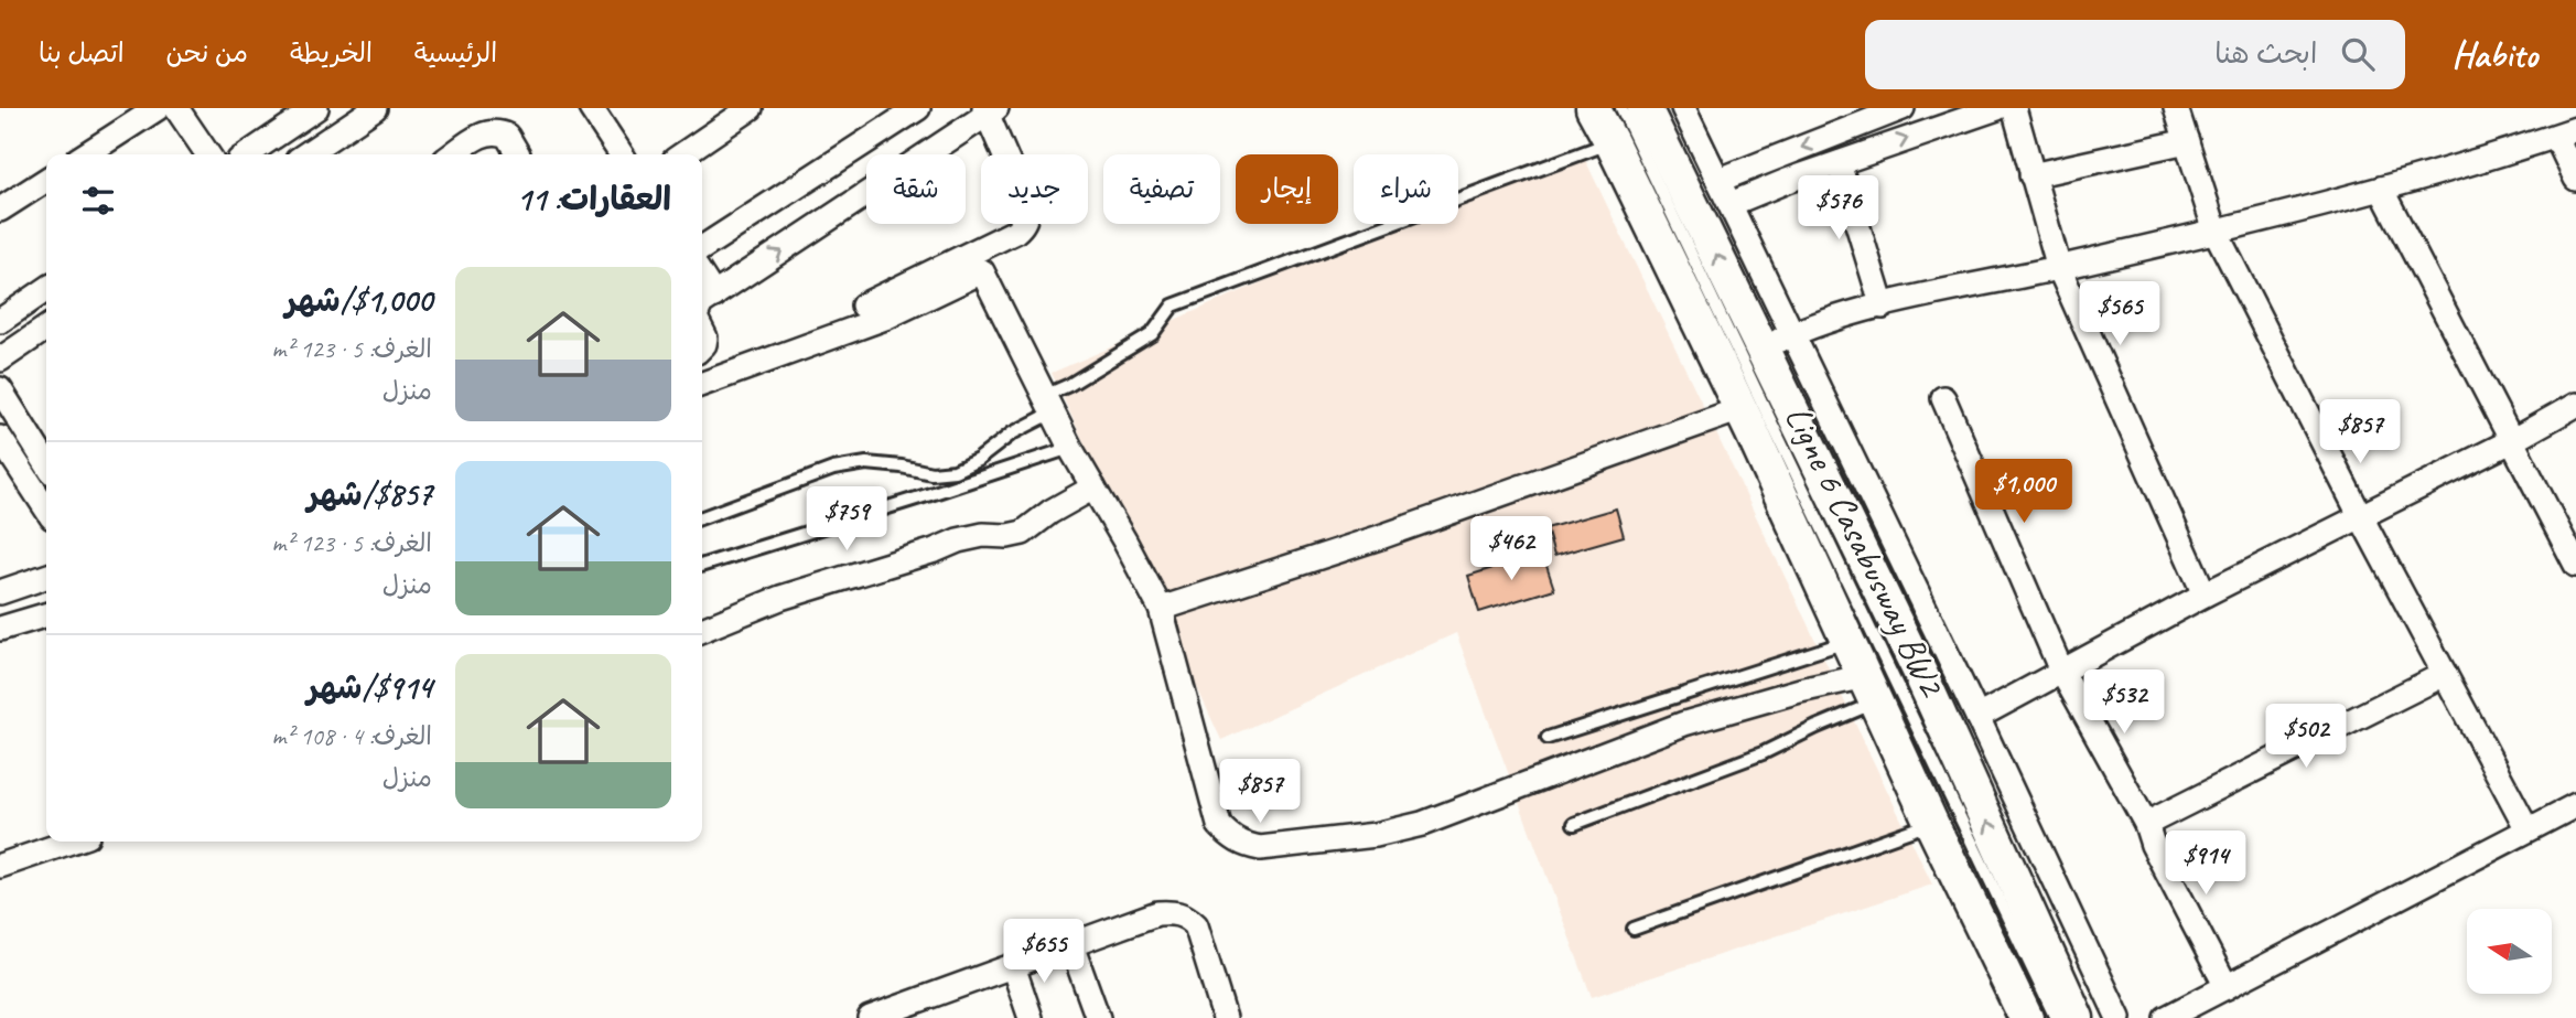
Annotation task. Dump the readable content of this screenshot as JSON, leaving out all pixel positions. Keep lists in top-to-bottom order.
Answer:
{
  "streets": {
    "lane": ["Ligne 6 Casabusway BW2"]
  },
  "north": "left",
  "page": {
    "header": "Habito",
    "search": "ابحث هنا",
    "nav": [
      "الرئيسية",
      "الخريطة",
      "من نحن",
      "اتصل بنا"
    ],
    "chip": [
      "شراء",
      "إيجار",
      "تصفية",
      "جديد",
      "شقة"
    ],
    "heading": "العقارات: 11",
    "price": [
      "$576",
      "$565",
      "$857",
      "$1,000",
      "$759",
      "$462",
      "$532",
      "$502",
      "$857",
      "$914",
      "$655"
    ],
    "list": [
      {
        "name": "$1,000/شهر",
        "note": "الغرف: 5 · 123 m² · منزل"
      },
      {
        "name": "$857/شهر",
        "note": "الغرف: 5 · 123 m² · منزل"
      },
      {
        "name": "$914/شهر",
        "note": "الغرف: 4 · 108 m² · منزل"
      }
    ]
  }
}
